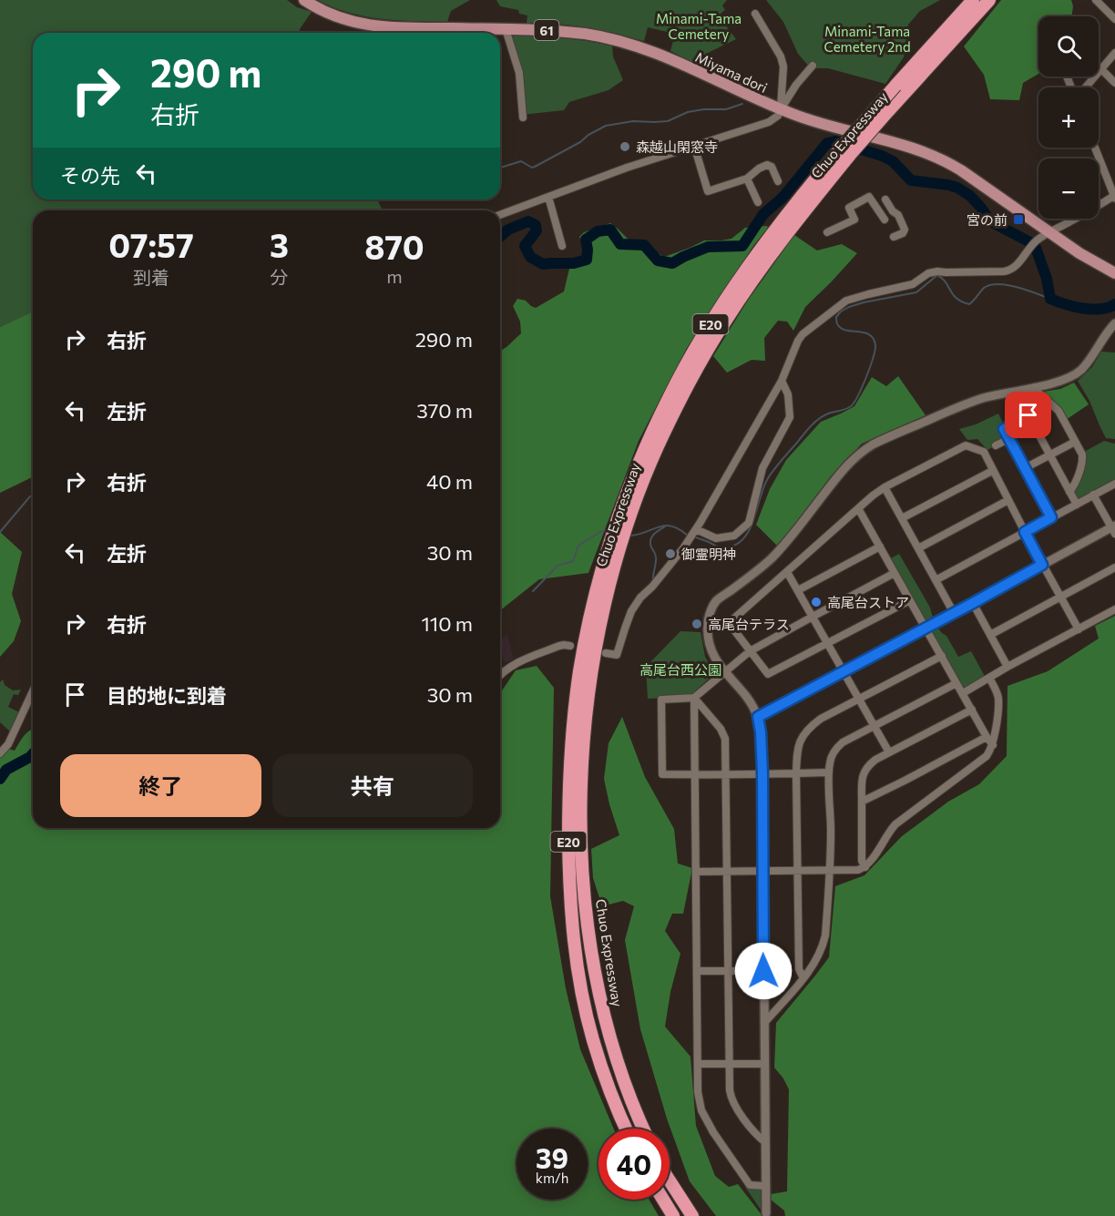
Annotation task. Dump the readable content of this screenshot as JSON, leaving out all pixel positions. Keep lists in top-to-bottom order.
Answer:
{
  "streets": {
    "highway": ["Chuo Expressway", "E20"],
    "main road": ["61", "Miyama dori"]
  },
  "parks": ["Minami-Tama Cemetery", "Minami-Tama Cemetery 2nd", "高尾台西公園"],
  "places": {
    "other": [
      "森越山閑窓寺",
      "御霊明神",
      "高尾台ストア",
      "高尾台テラス"
    ],
    "transit": ["宮の前"]
  },
  "page": {
    "map_buttons": ["+", "−"],
    "turn": ["290 m", "右折"],
    "then": "その先",
    "eta": [
      "07:57",
      "到着",
      "3",
      "分",
      "870",
      "m"
    ],
    "list": [
      {
        "name": "右折",
        "value": "290 m"
      },
      {
        "name": "左折",
        "value": "370 m"
      },
      {
        "name": "右折",
        "value": "40 m"
      },
      {
        "name": "左折",
        "value": "30 m"
      },
      {
        "name": "右折",
        "value": "110 m"
      },
      {
        "name": "目的地に到着",
        "value": "30 m"
      }
    ],
    "buttons": ["終了", "共有"],
    "speed": "39 km/h",
    "limit": "40"
  }
}
